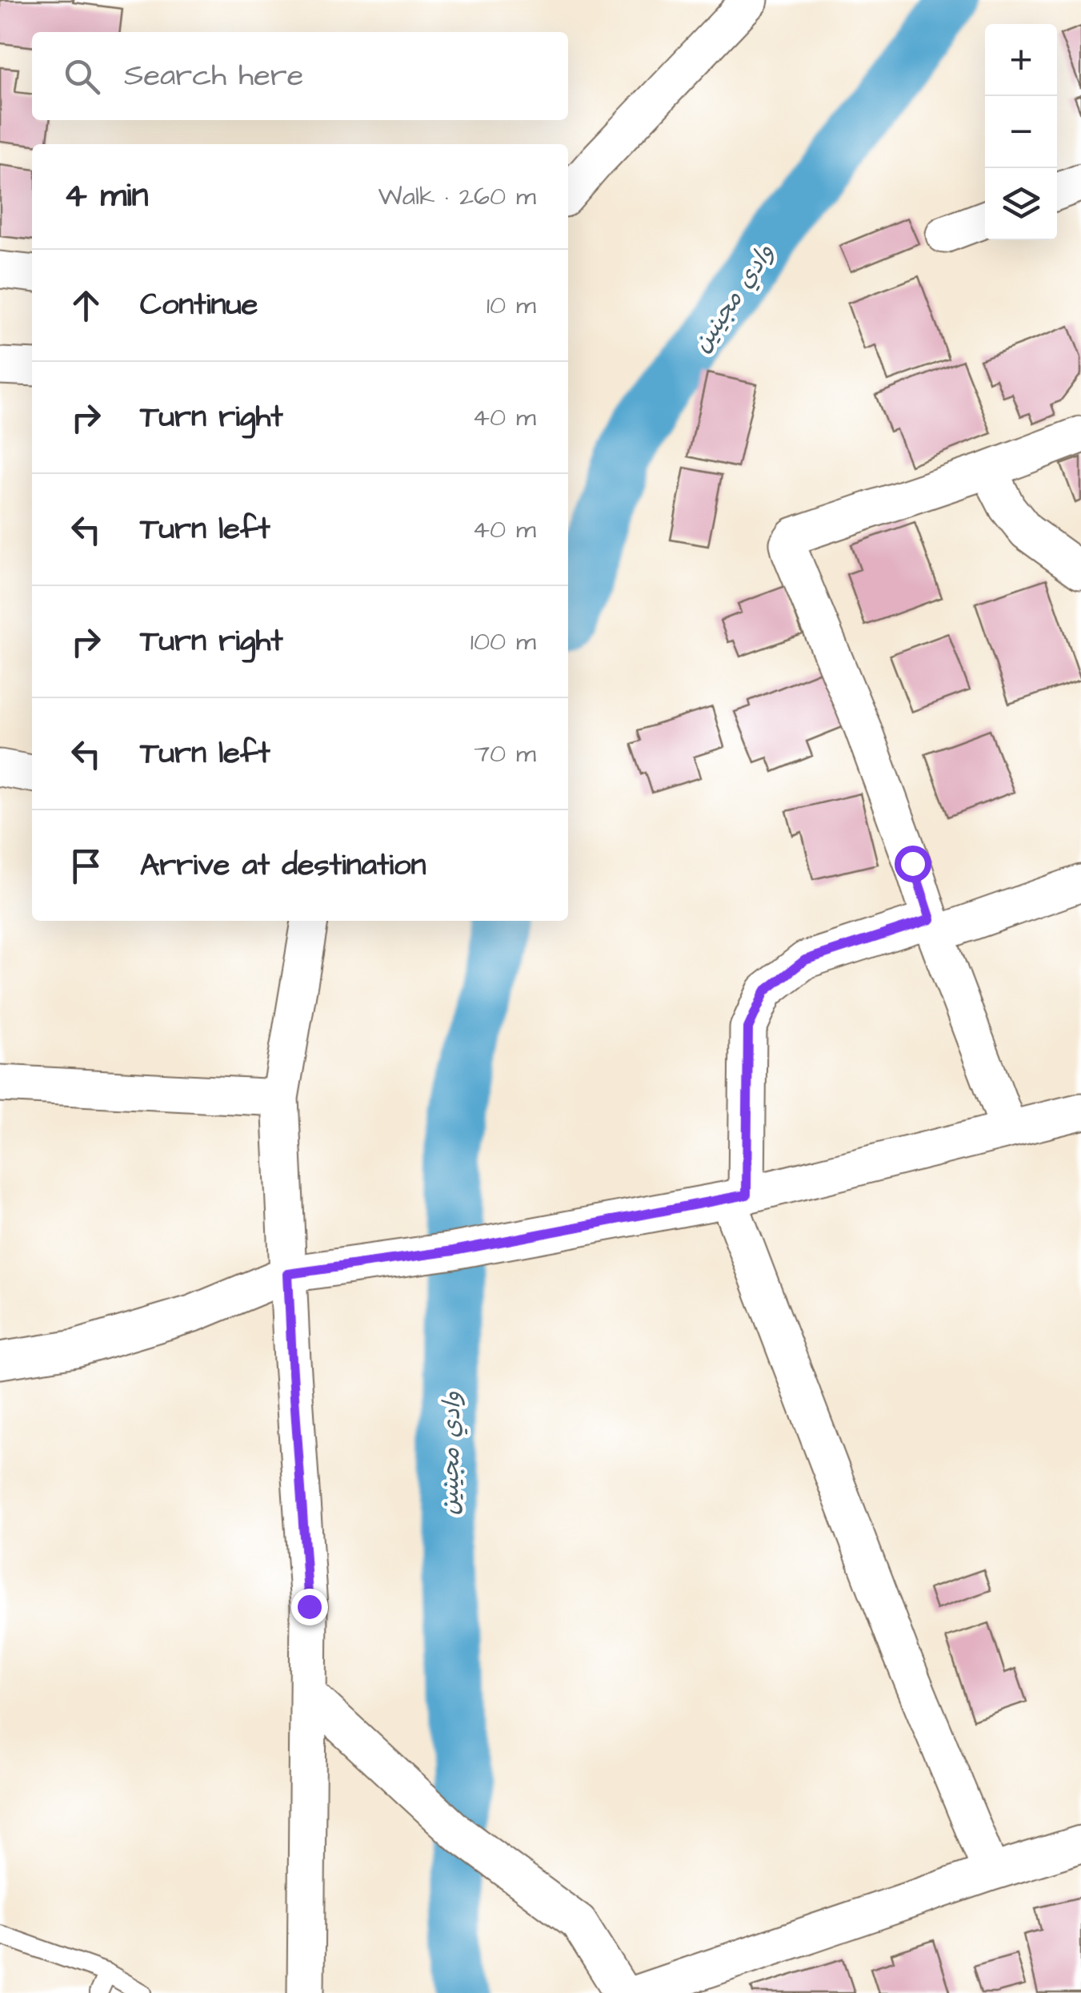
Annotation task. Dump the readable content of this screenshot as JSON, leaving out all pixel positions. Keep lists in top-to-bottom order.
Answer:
{
  "water": ["وادي مجينين"],
  "page": {
    "map_buttons": ["+", "−"],
    "search": "Search here",
    "heading": ["4 min", "Walk · 260 m"],
    "list": [
      ["Continue", "10 m"],
      ["Turn right", "40 m"],
      ["Turn left", "40 m"],
      ["Turn right", "100 m"],
      ["Turn left", "70 m"],
      "Arrive at destination"
    ]
  }
}
